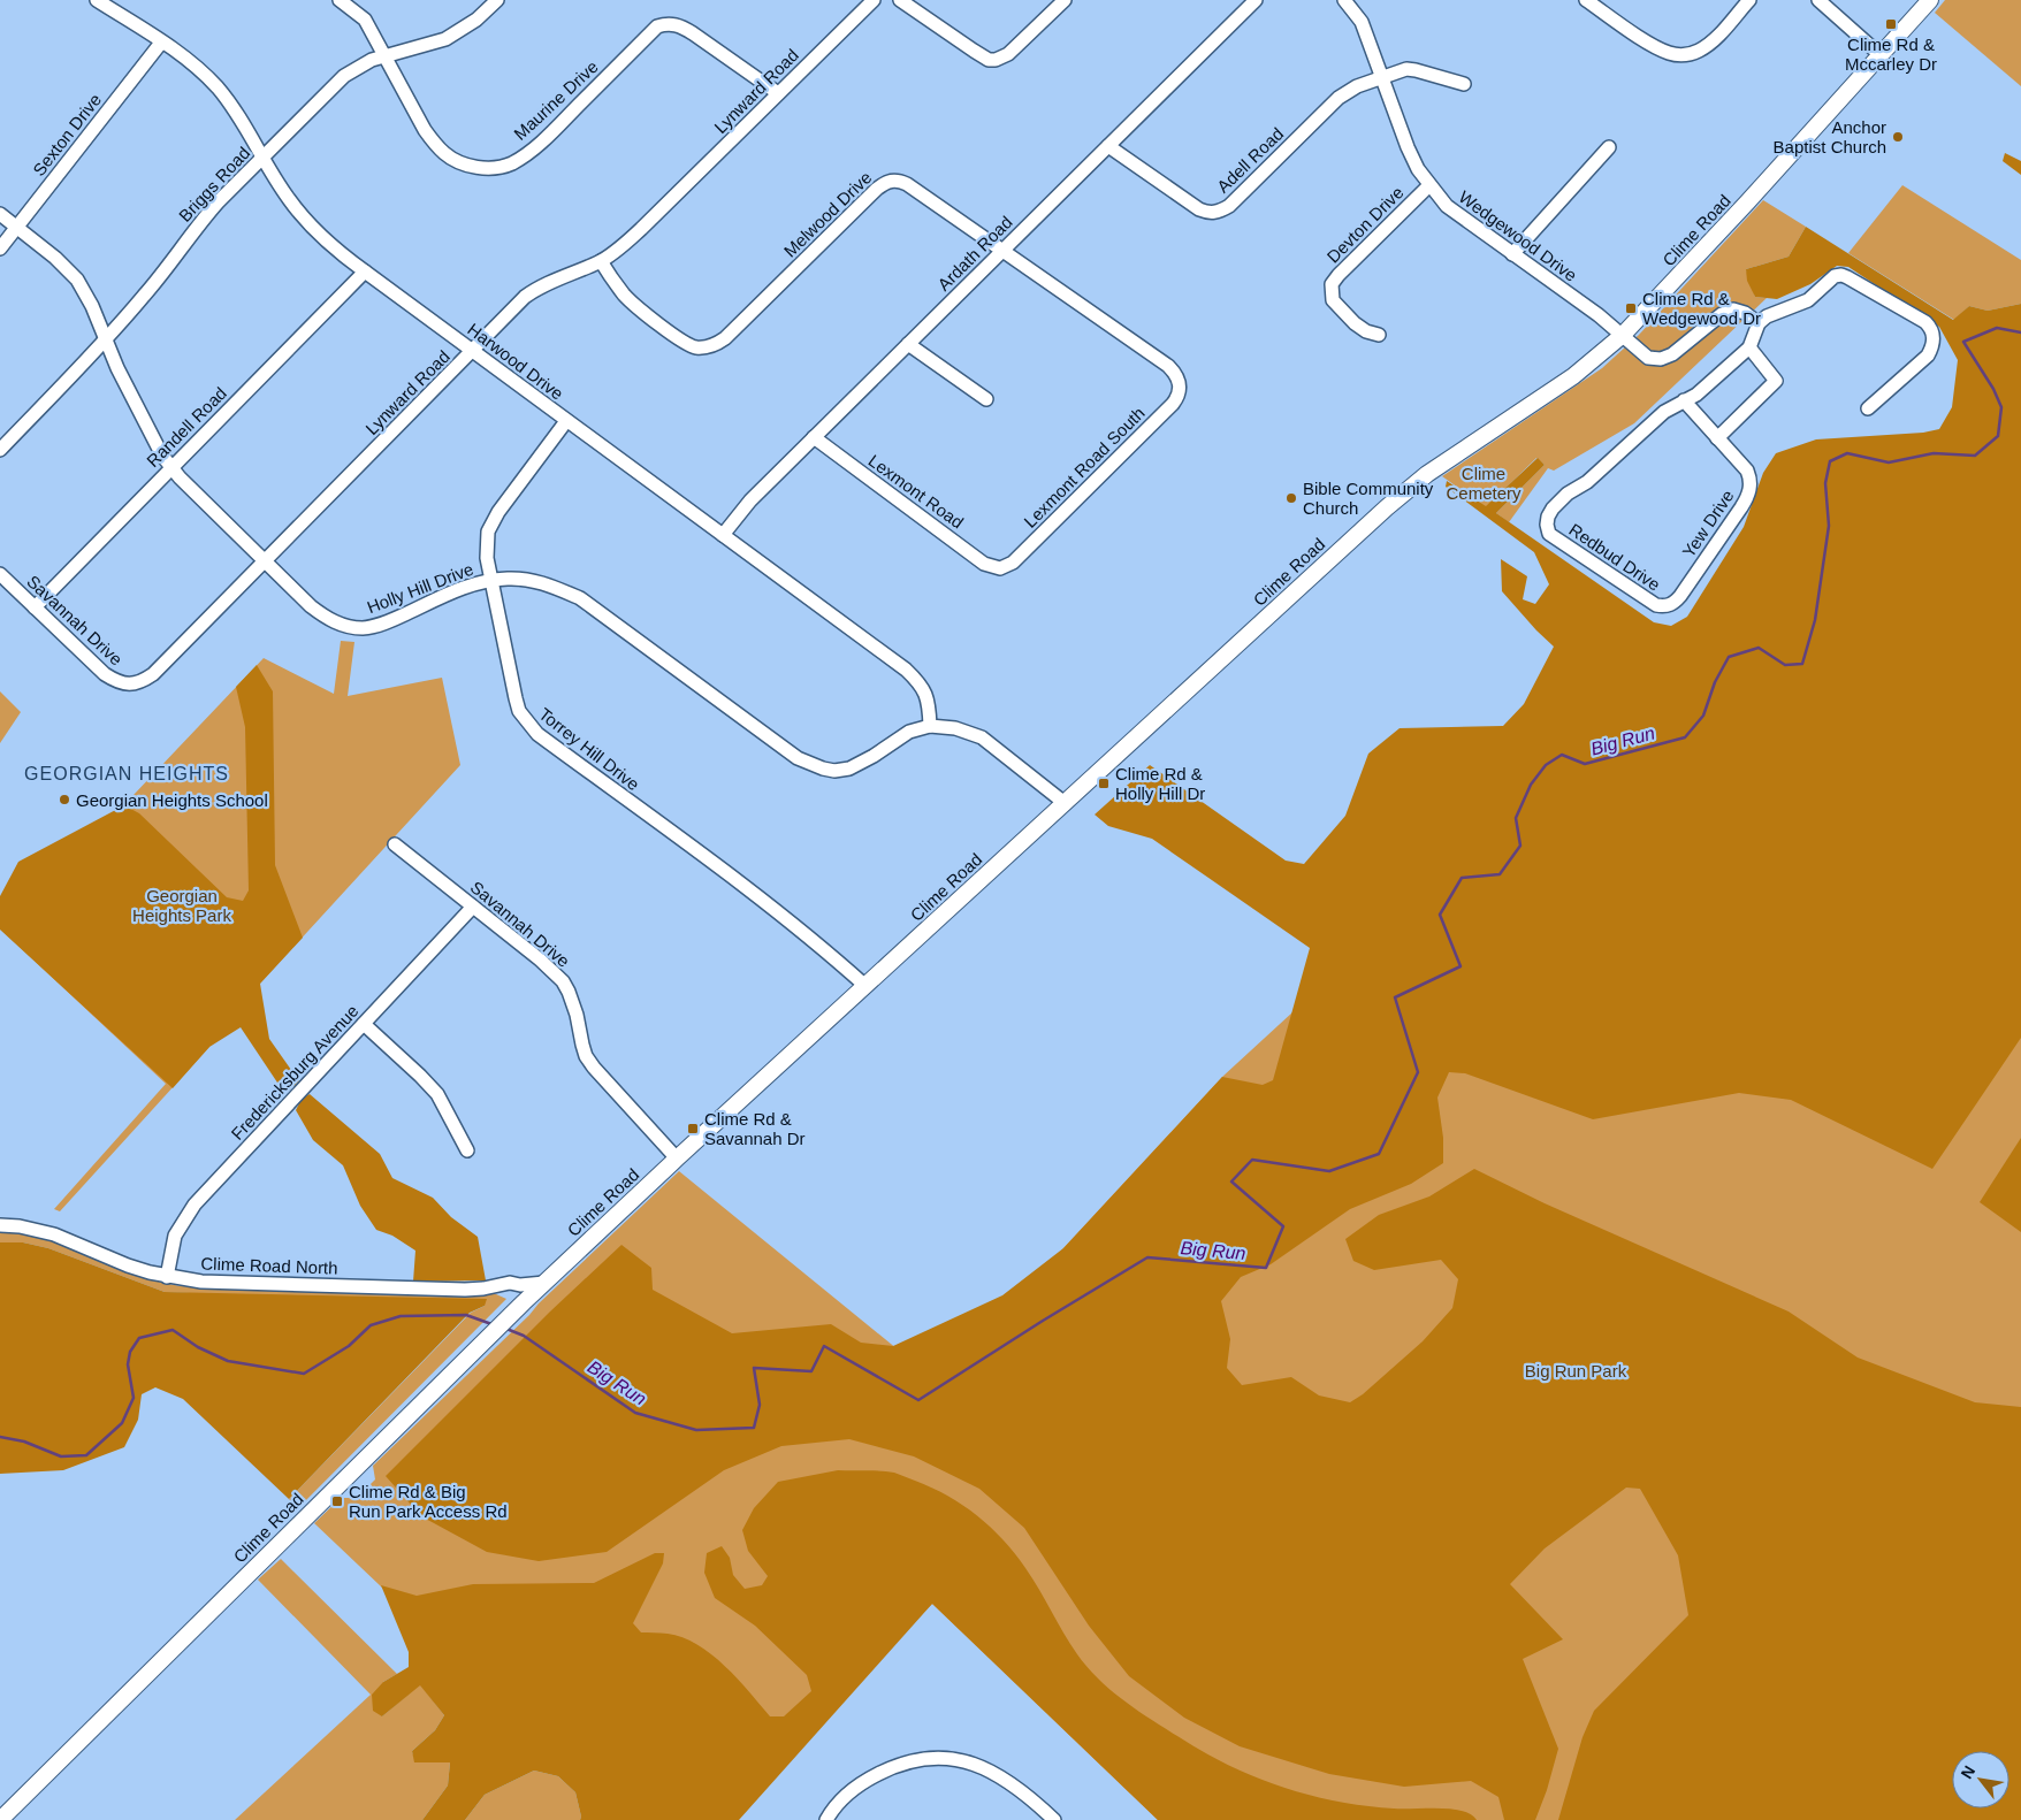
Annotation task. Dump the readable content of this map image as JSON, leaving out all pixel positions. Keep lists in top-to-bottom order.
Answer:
{
  "streets": {
    "main road": ["Clime Road"],
    "street": [
      "Lynward Road",
      "Maurine Drive",
      "Sexton Drive",
      "Adell Road",
      "Briggs Road",
      "Melwood Drive",
      "Devton Drive",
      "Wedgewood Drive",
      "Ardath Road",
      "Harwood Drive",
      "Randell Road",
      "Lexmont Road South",
      "Lexmont Road",
      "Yew Drive",
      "Redbud Drive",
      "Holly Hill Drive",
      "Savannah Drive",
      "Torrey Hill Drive",
      "Fredericksburg Avenue",
      "Clime Road North"
    ]
  },
  "crossings": [
    ["Lynward Road", "Maurine Drive"],
    ["Lynward Road", "Melwood Drive"],
    ["Lynward Road", "Harwood Drive"],
    ["Lynward Road", "Holly Hill Drive"],
    ["Lynward Road", "Savannah Drive"],
    ["Maurine Drive", "Briggs Road"],
    ["Sexton Drive", "Harwood Drive"],
    ["Sexton Drive", "Holly Hill Drive"],
    ["Adell Road", "Wedgewood Drive"],
    ["Adell Road", "Ardath Road"],
    ["Briggs Road", "Harwood Drive"],
    ["Briggs Road", "Holly Hill Drive"],
    ["Melwood Drive", "Ardath Road"],
    ["Melwood Drive", "Lexmont Road South"],
    ["Devton Drive", "Wedgewood Drive"],
    ["Clime Road", "Wedgewood Drive"],
    ["Clime Road", "Holly Hill Drive"],
    ["Clime Road", "Savannah Drive"],
    ["Clime Road", "Torrey Hill Drive"],
    ["Clime Road", "Clime Road North"],
    ["Ardath Road", "Harwood Drive"],
    ["Ardath Road", "Lexmont Road"],
    ["Harwood Drive", "Randell Road"],
    ["Harwood Drive", "Holly Hill Drive"],
    ["Harwood Drive", "Torrey Hill Drive"],
    ["Randell Road", "Holly Hill Drive"],
    ["Randell Road", "Savannah Drive"],
    ["Lexmont Road South", "Lexmont Road"],
    ["Yew Drive", "Redbud Drive"],
    ["Holly Hill Drive", "Torrey Hill Drive"],
    ["Savannah Drive", "Fredericksburg Avenue"],
    ["Fredericksburg Avenue", "Clime Road North"]
  ],
  "districts": ["GEORGIAN HEIGHTS"],
  "water": ["Big Run"],
  "parks": ["Clime Cemetery", "Georgian Heights Park", "Big Run Park"],
  "places": {
    "transit": [
      "Clime Rd & Mccarley Dr",
      "Clime Rd & Wedgewood Dr",
      "Clime Rd & Holly Hill Dr",
      "Clime Rd & Savannah Dr",
      "Clime Rd & Big Run Park Access Rd"
    ],
    "other": ["Anchor Baptist Church", "Bible Community Church", "Georgian Heights School"]
  },
  "north": "top left"
}
